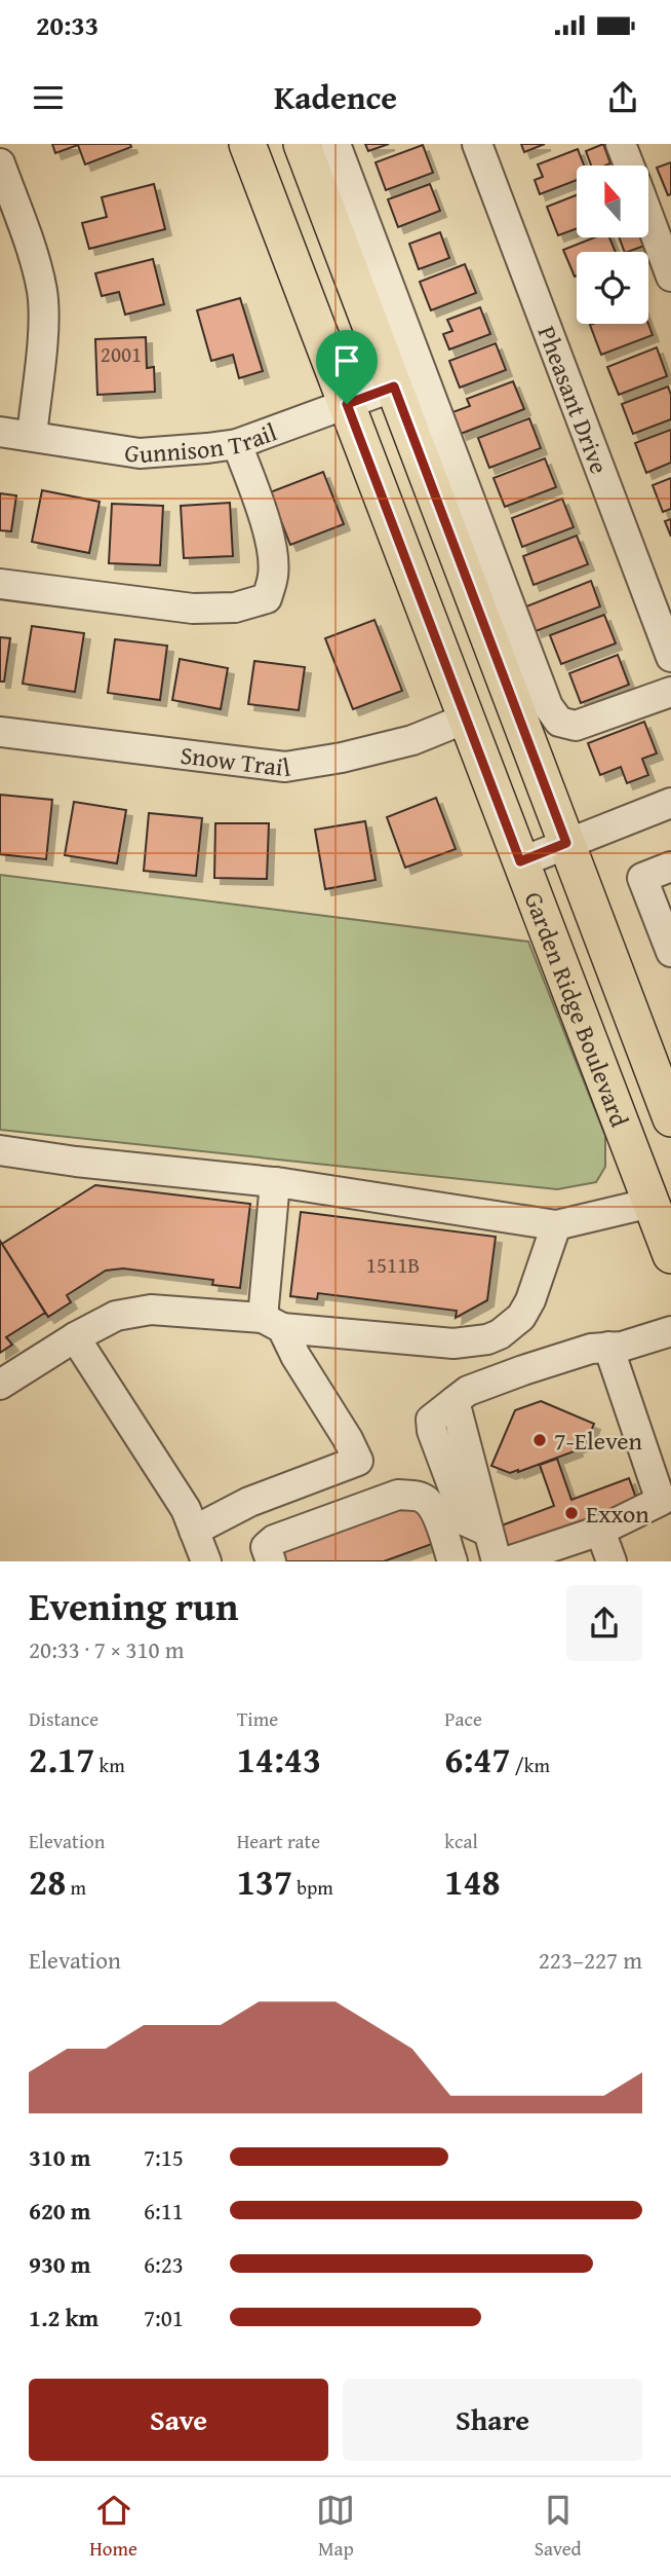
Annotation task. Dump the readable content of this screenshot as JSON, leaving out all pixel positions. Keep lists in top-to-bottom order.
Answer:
{
  "streets": {
    "main road": ["Garden Ridge Boulevard"],
    "street": ["Pheasant Drive", "Gunnison Trail", "Snow Trail"]
  },
  "crossings": [
    ["Gunnison Trail", "Garden Ridge Boulevard"],
    ["Snow Trail", "Garden Ridge Boulevard"]
  ],
  "places": ["7-Eleven", "Exxon"],
  "house_numbers": ["2001", "1511B"],
  "north": "top",
  "page": {
    "status": "20:33",
    "header": "Kadence",
    "heading": ["Evening run", "20:33 · 7 × 310 m"],
    "stats": [
      ["Distance", "2.17 km"],
      ["Time", "14:43"],
      ["Pace", "6:47 /km"],
      ["Elevation", "28 m"],
      ["Heart rate", "137 bpm"],
      ["kcal", "148"]
    ],
    "chart": ["Elevation", "223–227 m"],
    "list": [
      {
        "name": "310 m",
        "note": "7:15"
      },
      {
        "name": "620 m",
        "note": "6:11"
      },
      {
        "name": "930 m",
        "note": "6:23"
      },
      {
        "name": "1.2 km",
        "note": "7:01"
      }
    ],
    "buttons": ["Save", "Share"],
    "tabs": ["Home", "Map", "Saved"]
  }
}
